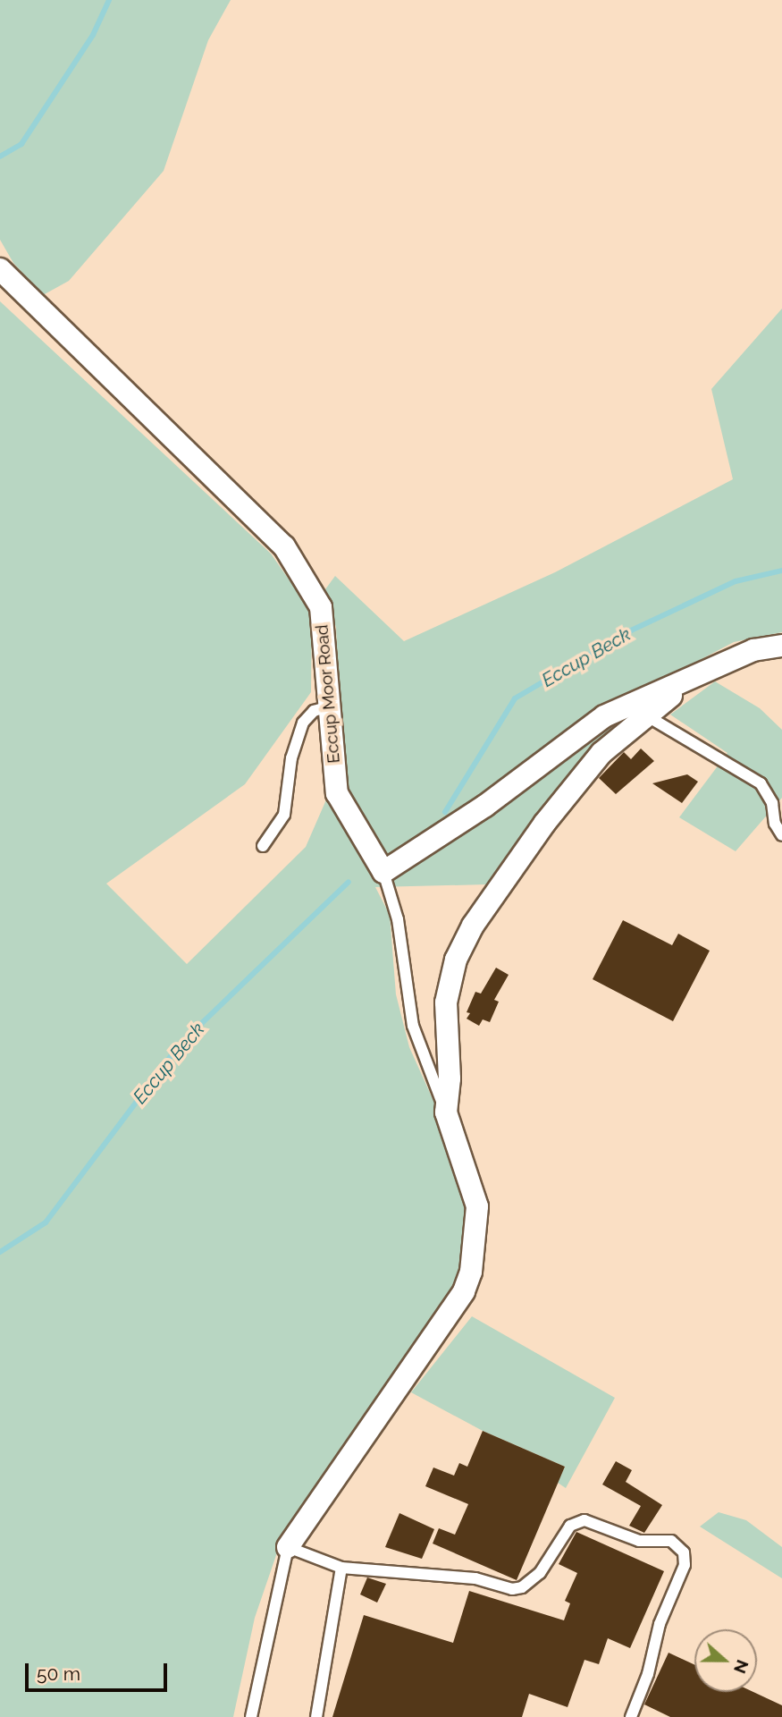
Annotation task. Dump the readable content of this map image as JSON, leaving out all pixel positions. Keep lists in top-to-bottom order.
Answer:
{
  "streets": {
    "street": ["Eccup Moor Road"]
  },
  "water": ["Eccup Beck"],
  "scale_bar": "50 m",
  "north": "right"
}
